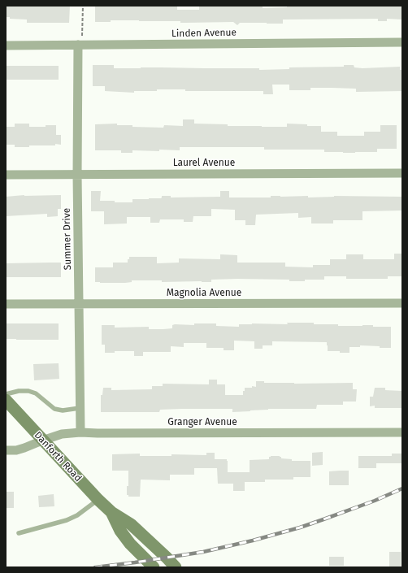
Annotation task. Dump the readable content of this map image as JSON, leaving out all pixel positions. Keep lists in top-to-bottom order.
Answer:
{
  "streets": {
    "main road": ["Danforth Road"],
    "street": [
      "Linden Avenue",
      "Laurel Avenue",
      "Summer Drive",
      "Magnolia Avenue",
      "Granger Avenue"
    ]
  },
  "crossings": [
    ["Linden Avenue", "Summer Drive"],
    ["Laurel Avenue", "Summer Drive"],
    ["Summer Drive", "Magnolia Avenue"],
    ["Summer Drive", "Granger Avenue"],
    ["Granger Avenue", "Danforth Road"]
  ]
}
